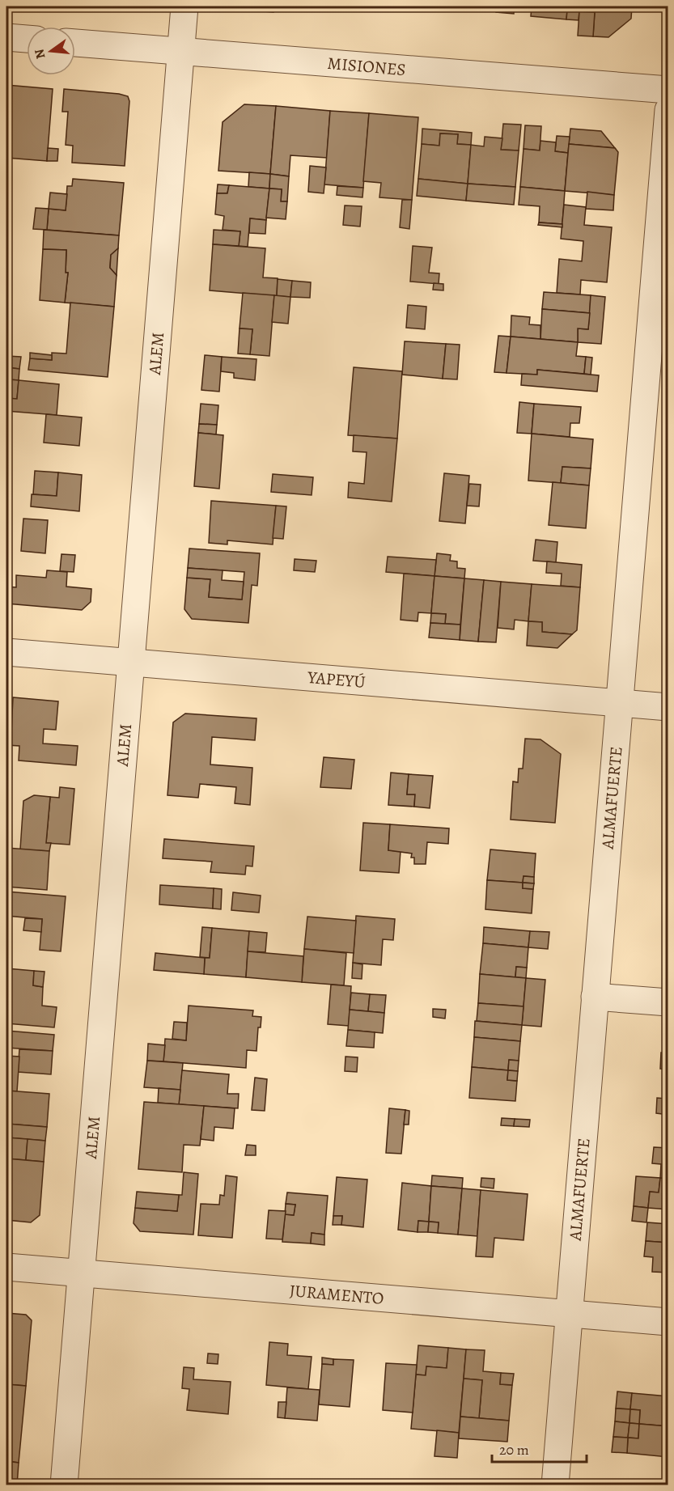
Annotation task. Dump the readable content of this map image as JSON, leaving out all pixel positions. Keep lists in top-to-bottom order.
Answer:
{
  "streets": {
    "street": [
      "MISIONES",
      "ALEM",
      "YAPEYÚ",
      "ALMAFUERTE",
      "JURAMENTO"
    ]
  },
  "crossings": [
    ["MISIONES", "ALEM"],
    ["ALEM", "YAPEYÚ"],
    ["ALEM", "JURAMENTO"],
    ["YAPEYÚ", "ALMAFUERTE"],
    ["ALMAFUERTE", "JURAMENTO"]
  ],
  "scale_bar": "20 m",
  "north": "left"
}
